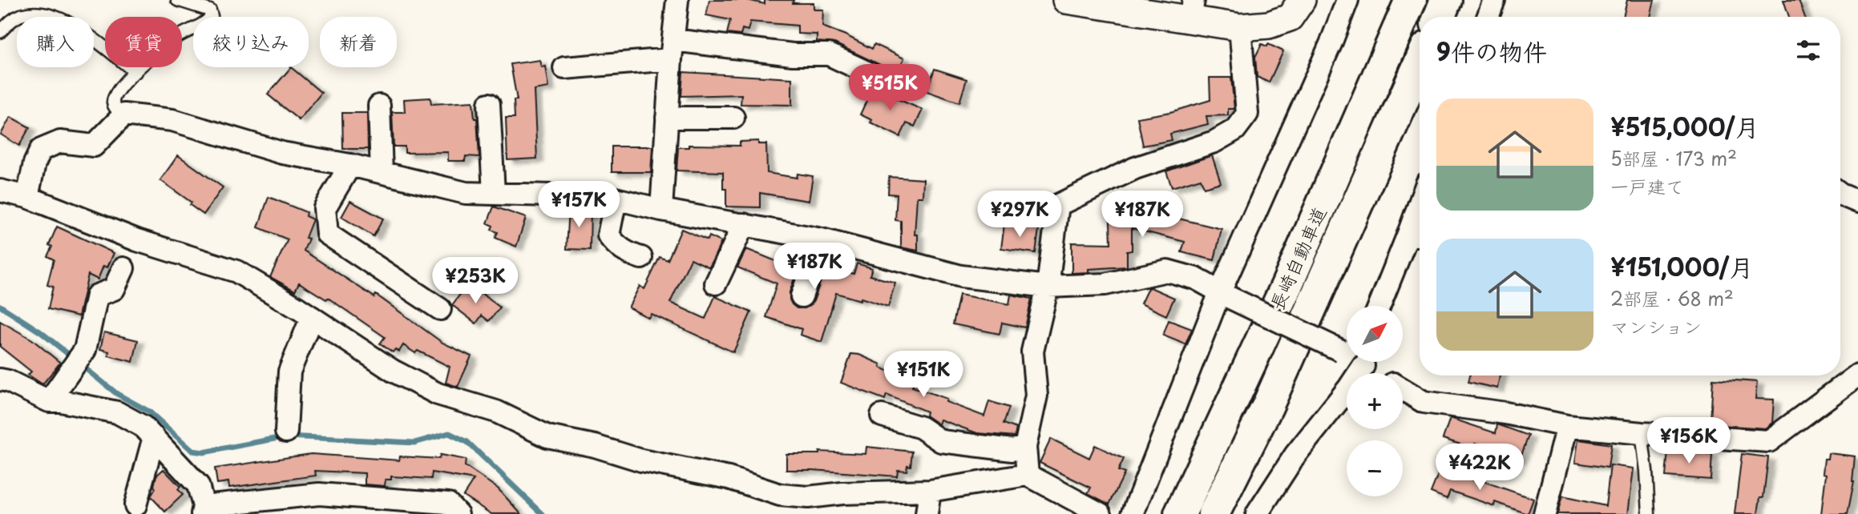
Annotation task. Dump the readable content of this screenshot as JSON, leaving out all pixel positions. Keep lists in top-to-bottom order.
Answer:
{
  "streets": {
    "highway": ["長崎自動車道"]
  },
  "north": "top right",
  "page": {
    "chip": [
      "購入",
      "賃貸",
      "絞り込み",
      "新着"
    ],
    "heading": "9件の物件",
    "price": [
      "¥515K",
      "¥157K",
      "¥297K",
      "¥187K",
      "¥187K",
      "¥253K",
      "¥151K",
      "¥156K",
      "¥422K"
    ],
    "list": [
      {
        "name": "¥515,000/月",
        "note": "5部屋 · 173 m² · 一戸建て"
      },
      {
        "name": "¥151,000/月",
        "note": "2部屋 · 68 m² · マンション"
      }
    ],
    "map_buttons": ["+", "−"]
  }
}
